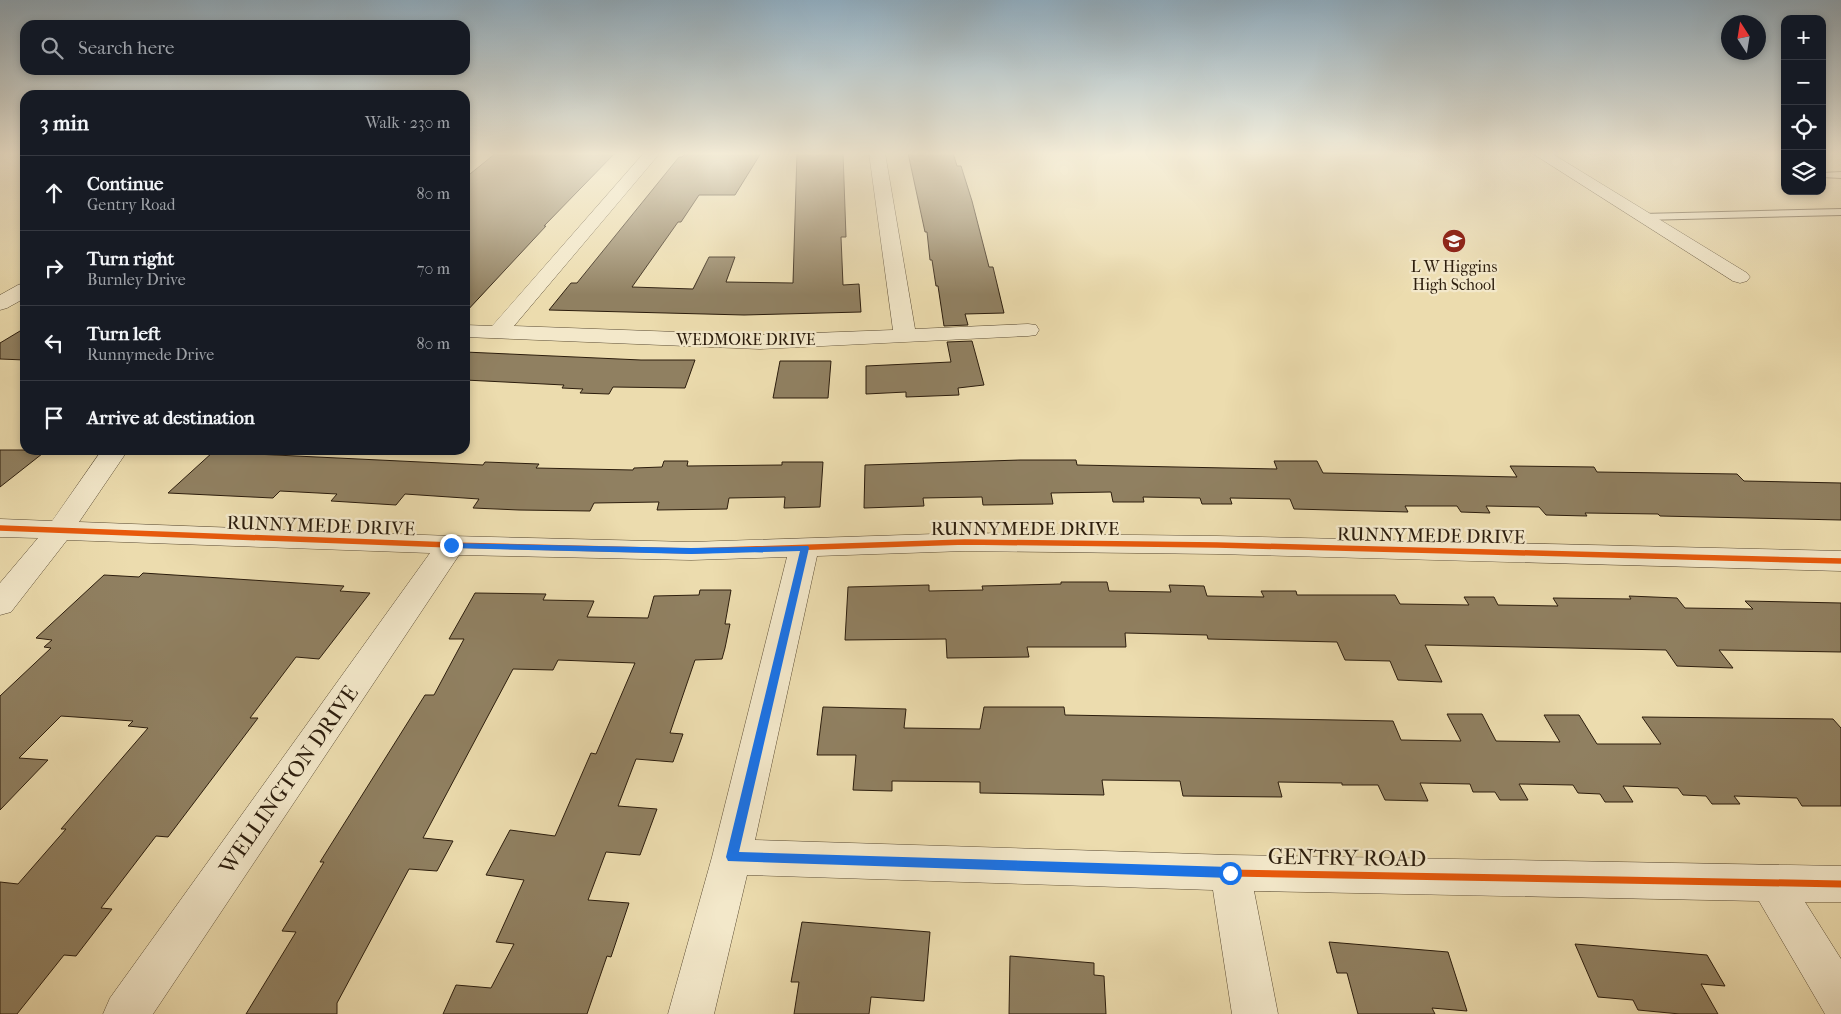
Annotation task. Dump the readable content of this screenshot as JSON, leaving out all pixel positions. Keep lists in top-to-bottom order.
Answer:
{
  "streets": {
    "street": [
      "WEDMORE DRIVE",
      "RUNNYMEDE DRIVE",
      "WELLINGTON DRIVE",
      "GENTRY ROAD"
    ]
  },
  "crossings": [
    ["RUNNYMEDE DRIVE", "WELLINGTON DRIVE"]
  ],
  "places": {
    "school or university": ["L W Higgins High School"]
  },
  "north": "top",
  "page": {
    "map_buttons": ["+", "−"],
    "search": "Search here",
    "heading": ["3 min", "Walk · 230 m"],
    "list": [
      ["Continue", "Gentry Road", "80 m"],
      ["Turn right", "Burnley Drive", "70 m"],
      ["Turn left", "Runnymede Drive", "80 m"],
      "Arrive at destination"
    ]
  }
}
